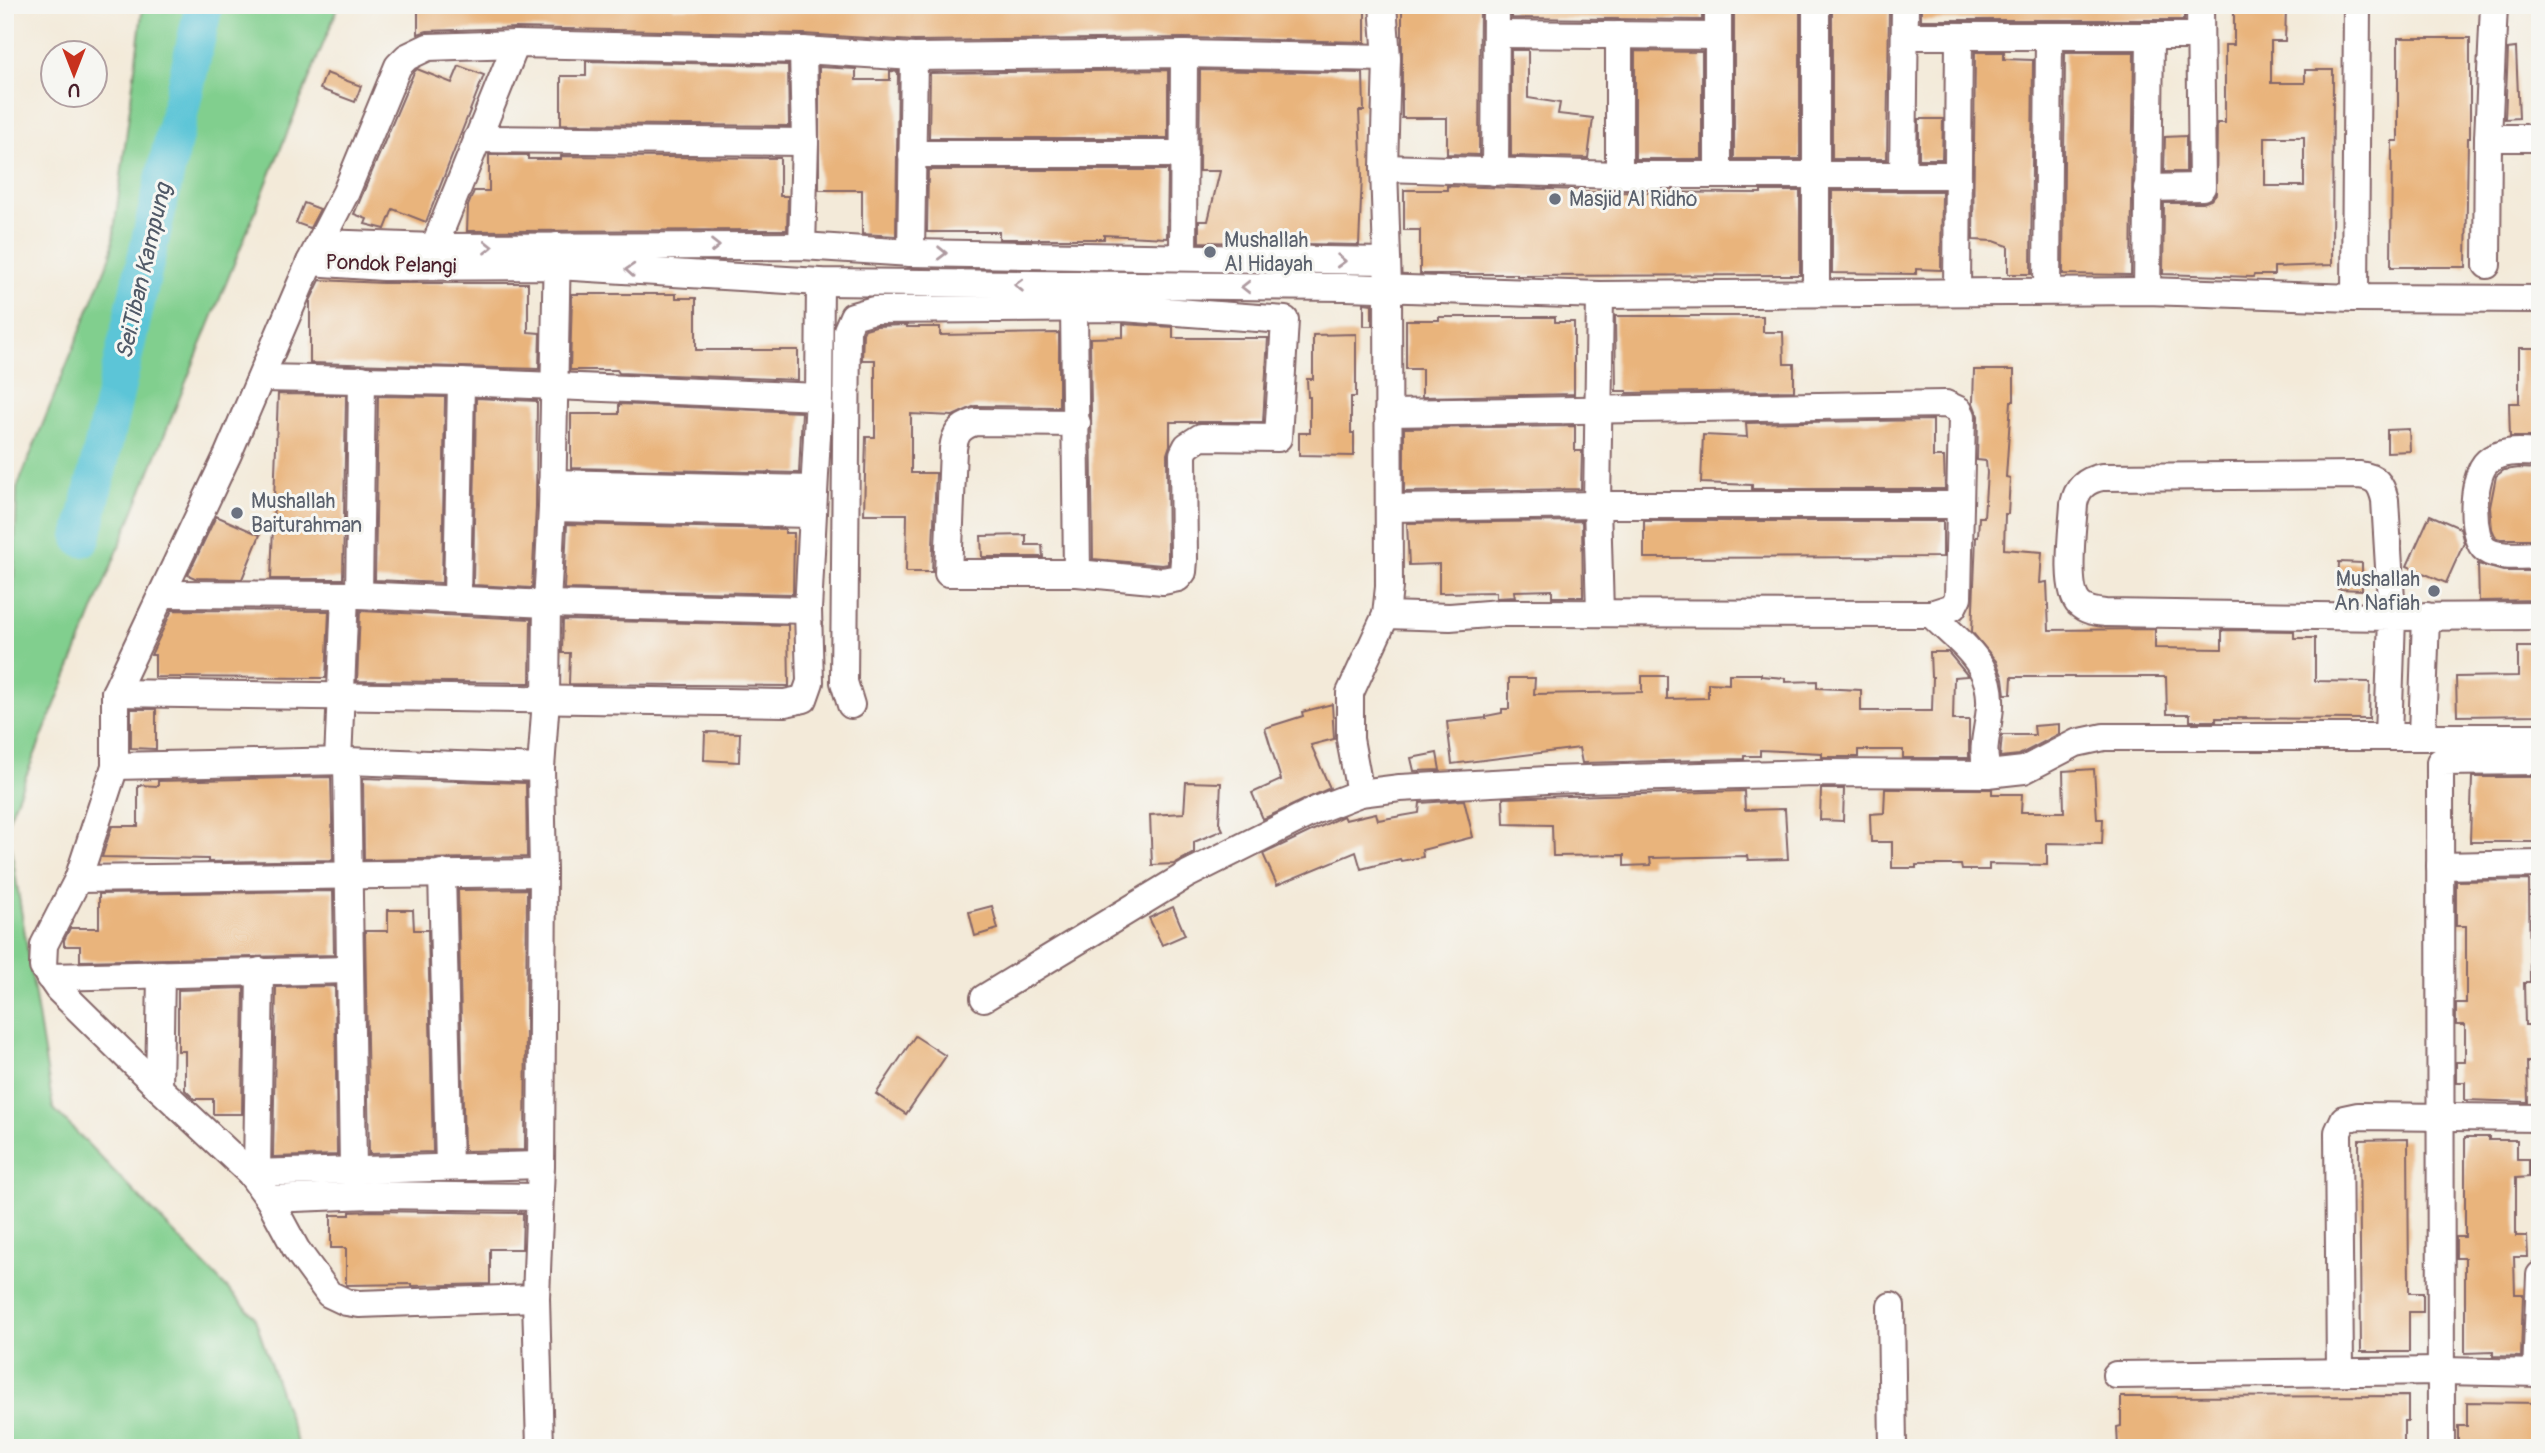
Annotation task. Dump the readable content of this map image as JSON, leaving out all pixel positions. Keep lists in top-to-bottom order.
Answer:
{
  "streets": {
    "street": ["Pondok Pelangi"]
  },
  "water": ["Sei.Tiban Kampung"],
  "places": [
    "Masjid Al Ridho",
    "Mushallah Al Hidayah",
    "Mushallah Baiturahman",
    "Mushallah An Nafiah"
  ],
  "north": "bottom"
}
